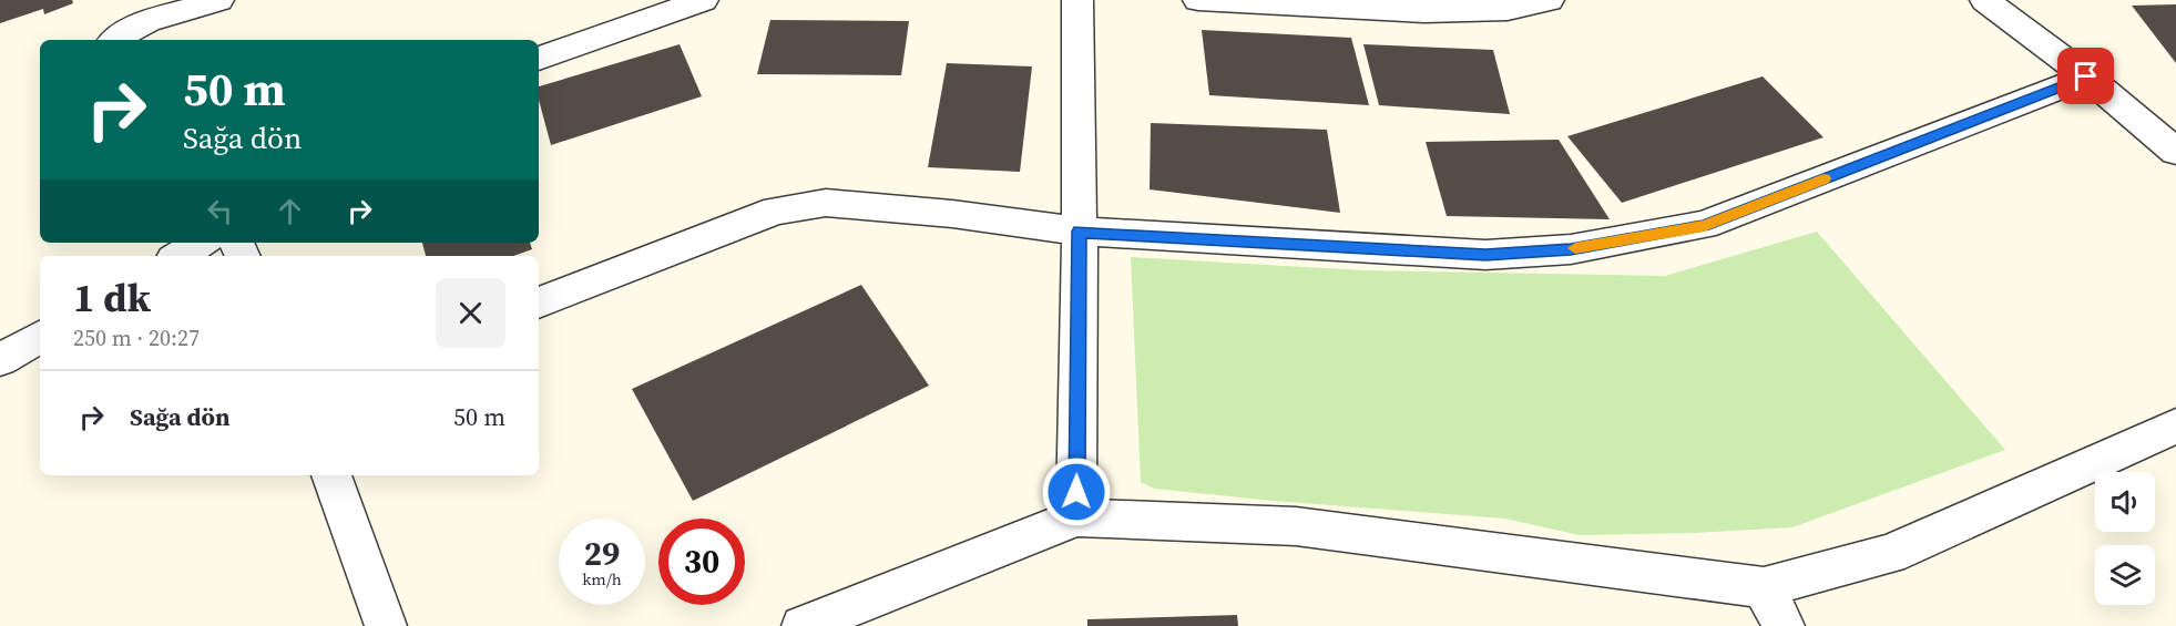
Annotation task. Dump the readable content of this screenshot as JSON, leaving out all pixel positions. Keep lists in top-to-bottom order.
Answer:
{
  "page": {
    "turn": ["50 m", "Sağa dön"],
    "heading": ["1 dk", "250 m · 20:27"],
    "list": [
      {
        "name": "Sağa dön",
        "value": "50 m"
      }
    ],
    "speed": "29 km/h",
    "limit": "30"
  }
}
